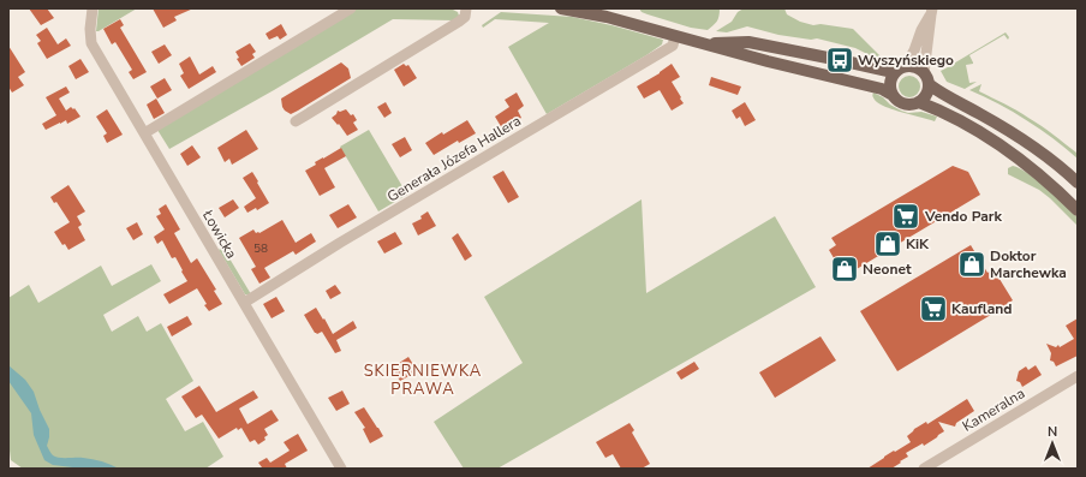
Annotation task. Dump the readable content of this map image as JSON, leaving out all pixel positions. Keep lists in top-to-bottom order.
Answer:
{
  "streets": {
    "street": ["Generała Józefa Hallera", "Łowicka", "Kameralna"]
  },
  "crossings": [
    ["Generała Józefa Hallera", "Łowicka"]
  ],
  "districts": ["SKIERNIEWKA PRAWA"],
  "places": {
    "bus stop": ["Wyszyńskiego"],
    "supermarket": ["Vendo Park", "Kaufland"],
    "shop": ["KiK", "Doktor Marchewka", "Neonet"]
  },
  "house_numbers": ["58"],
  "north": "top"
}
